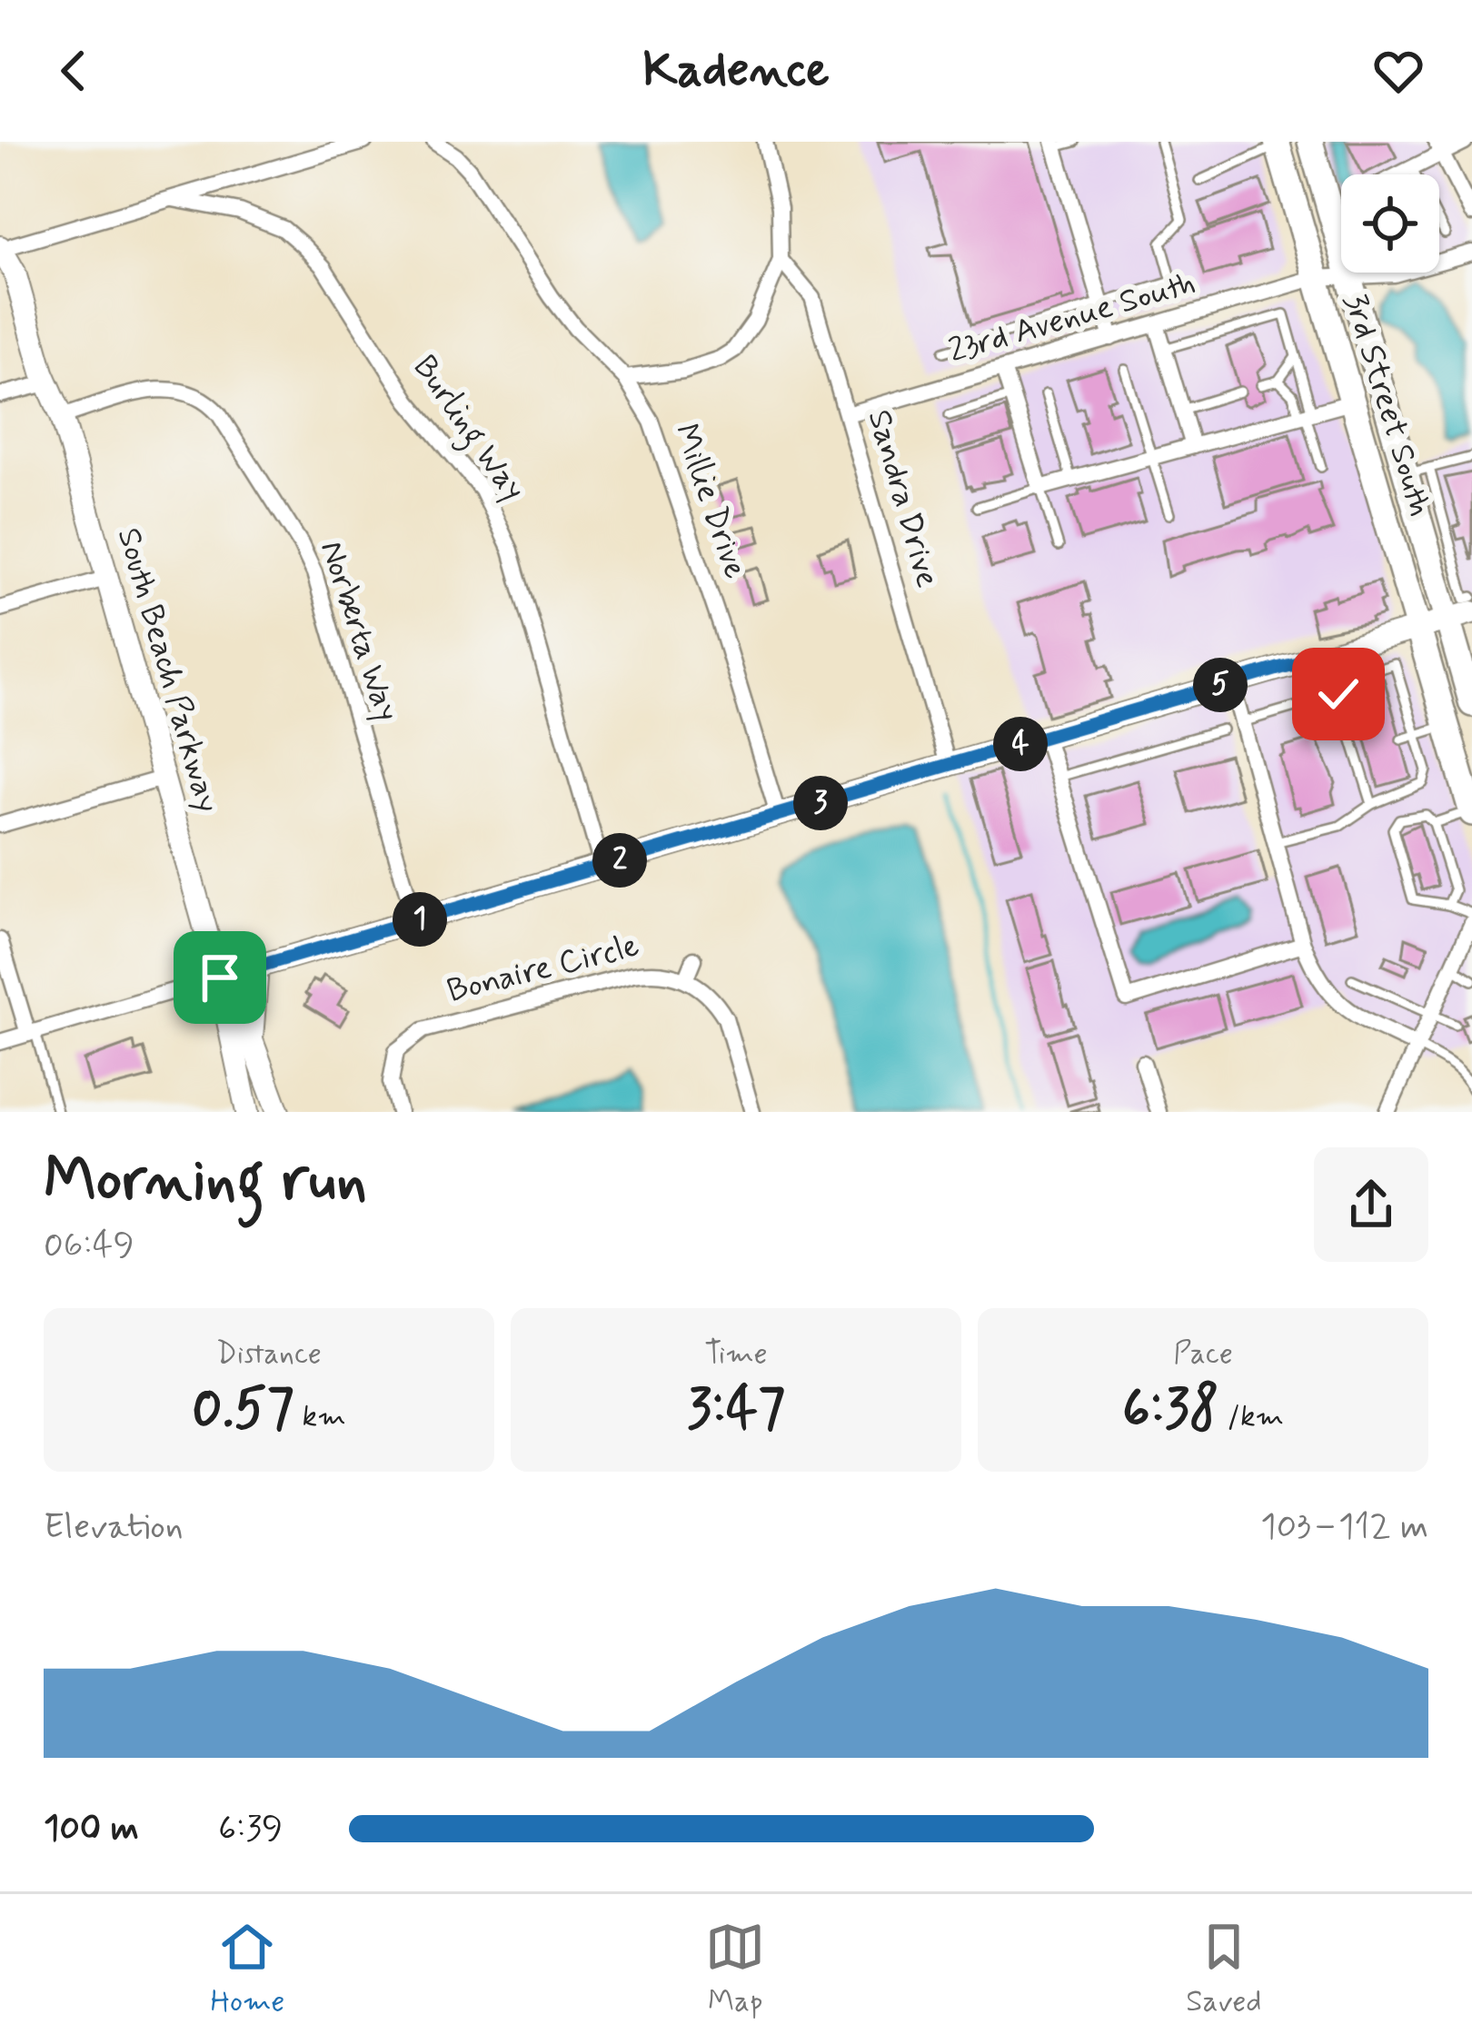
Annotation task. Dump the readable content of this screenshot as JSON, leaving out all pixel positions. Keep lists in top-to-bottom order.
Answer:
{
  "streets": {
    "main road": ["3rd Street South"],
    "street": [
      "23rd Avenue South",
      "Burling Way",
      "Sandra Drive",
      "Millie Drive",
      "Norberta Way",
      "South Beach Parkway",
      "Bonaire Circle"
    ]
  },
  "crossings": [
    ["23rd Avenue South", "3rd Street South"],
    ["23rd Avenue South", "Sandra Drive"],
    ["Norberta Way", "South Beach Parkway"]
  ],
  "page": {
    "header": "Kadence",
    "pins": [
      "5",
      "4",
      "3",
      "2",
      "1"
    ],
    "heading": ["Morning run", "06:49"],
    "stats": [
      ["Distance", "0.57 km"],
      ["Time", "3:47"],
      ["Pace", "6:38 /km"]
    ],
    "chart": ["Elevation", "103–112 m"],
    "list": [
      {
        "name": "100 m",
        "note": "6:39"
      }
    ],
    "tabs": ["Home", "Map", "Saved"]
  }
}
